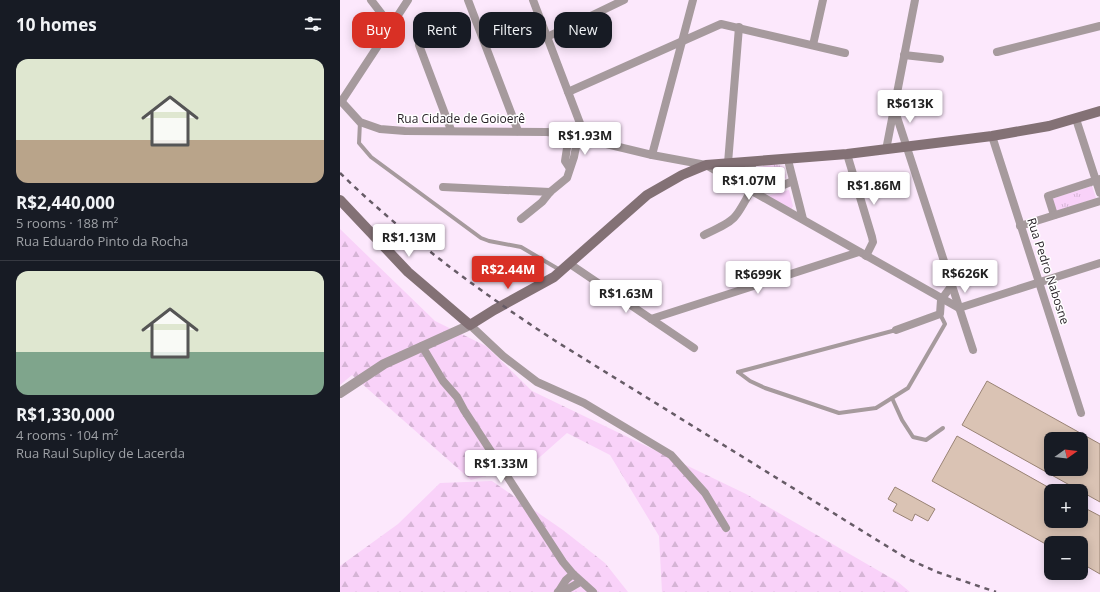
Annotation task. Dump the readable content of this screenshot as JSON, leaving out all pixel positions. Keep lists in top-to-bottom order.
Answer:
{
  "streets": {
    "street": ["Rua Cidade de Goioerê", "Rua Pedro Nabosne"]
  },
  "north": "right",
  "page": {
    "heading": "10 homes",
    "chip": [
      "Buy",
      "Rent",
      "Filters",
      "New"
    ],
    "list": [
      {
        "name": "R$2,440,000",
        "note": "5 rooms · 188 m² · Rua Eduardo Pinto da Rocha"
      },
      {
        "name": "R$1,330,000",
        "note": "4 rooms · 104 m² · Rua Raul Suplicy de Lacerda"
      }
    ],
    "price": [
      "R$613K",
      "R$1.93M",
      "R$1.07M",
      "R$1.86M",
      "R$1.13M",
      "R$2.44M",
      "R$626K",
      "R$699K",
      "R$1.63M",
      "R$1.33M"
    ],
    "map_buttons": ["+", "−"]
  }
}
